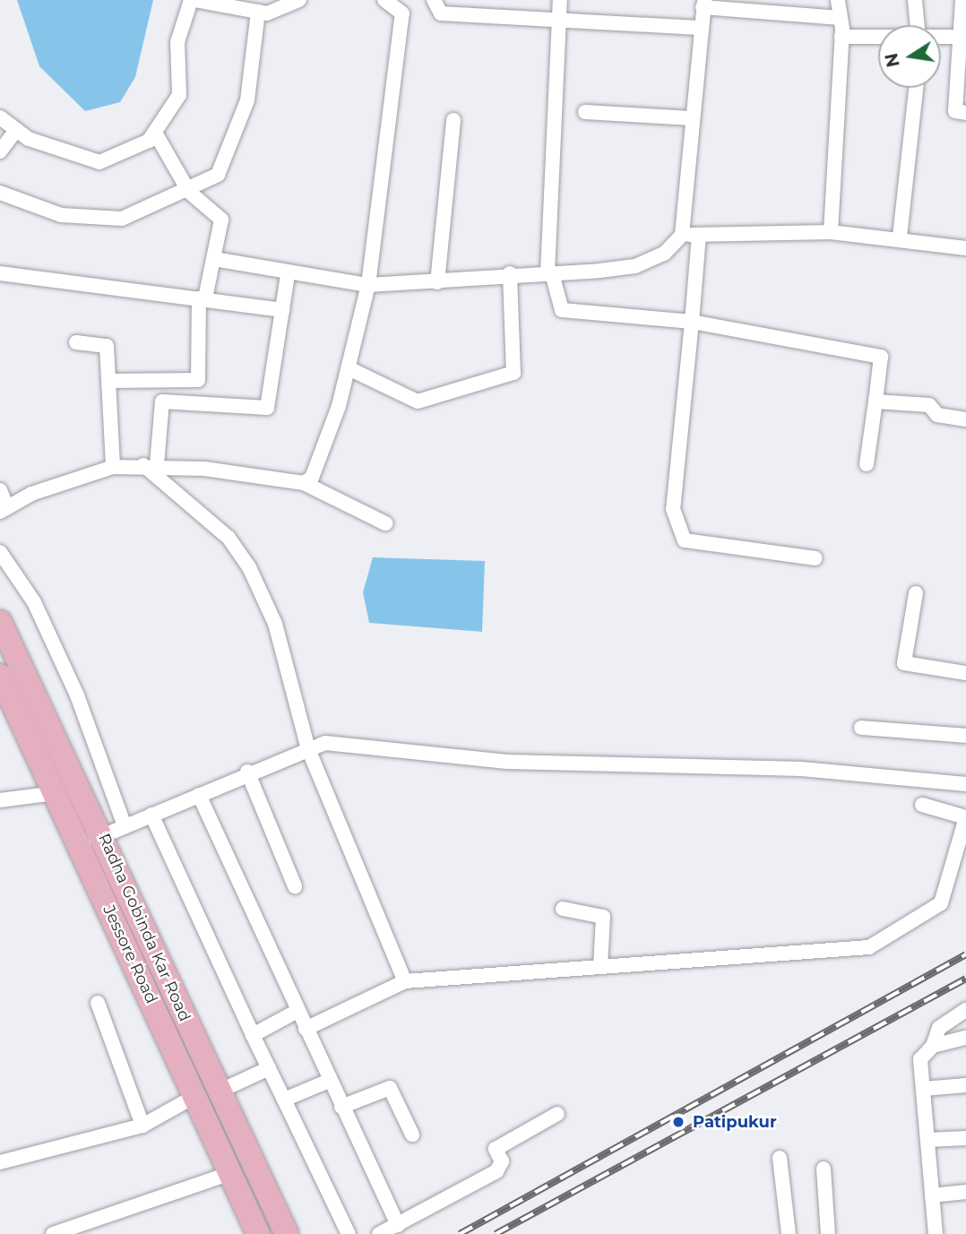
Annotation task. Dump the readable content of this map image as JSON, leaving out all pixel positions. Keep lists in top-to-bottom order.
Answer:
{
  "streets": {
    "main road": ["Radha Gobinda Kar Road", "Jessore Road"]
  },
  "crossings": [
    ["Radha Gobinda Kar Road", "Jessore Road"]
  ],
  "places": ["Patipukur"],
  "north": "left"
}
